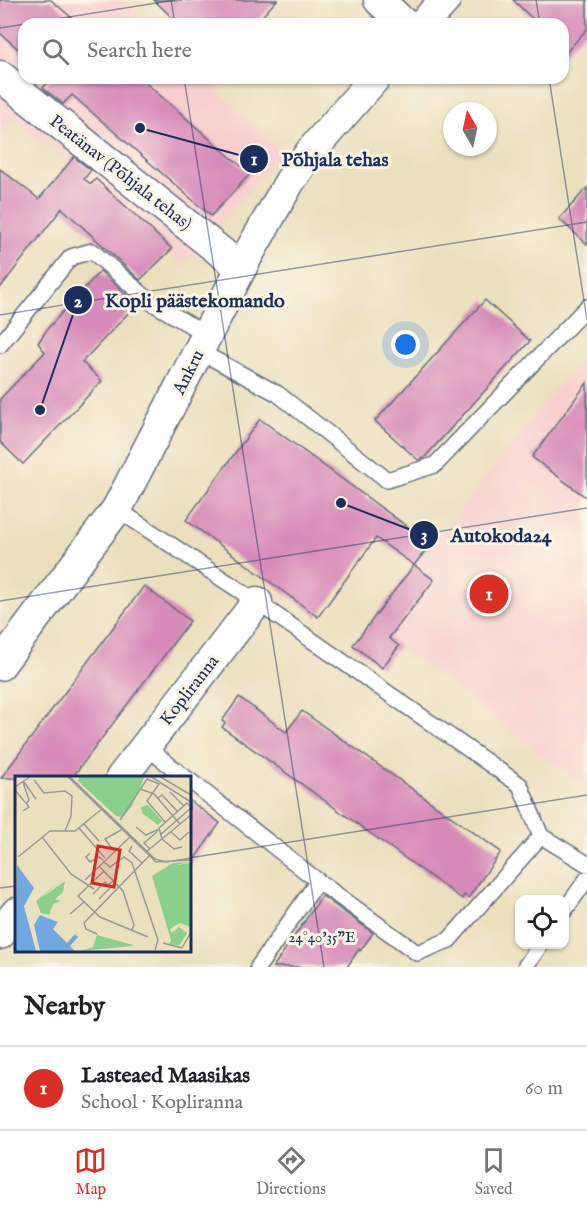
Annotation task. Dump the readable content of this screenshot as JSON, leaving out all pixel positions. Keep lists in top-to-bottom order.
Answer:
{
  "streets": {
    "street": ["Peatänav (Põhjala tehas)", "Ankru", "Kopliranna"]
  },
  "crossings": [
    ["Peatänav (Põhjala tehas)", "Ankru"]
  ],
  "places": ["Põhjala tehas", "Kopli päästekomando", "Autokoda24"],
  "north": "top",
  "page": {
    "search": "Search here",
    "pins": "1",
    "heading": "Nearby",
    "list": [
      {
        "mark": "1",
        "name": "Lasteaed Maasikas",
        "note": "School · Kopliranna",
        "value": "60 m"
      }
    ],
    "nav": ["Map", "Directions", "Saved"]
  },
  "coordinates": ["24°40'35\"E"]
}
